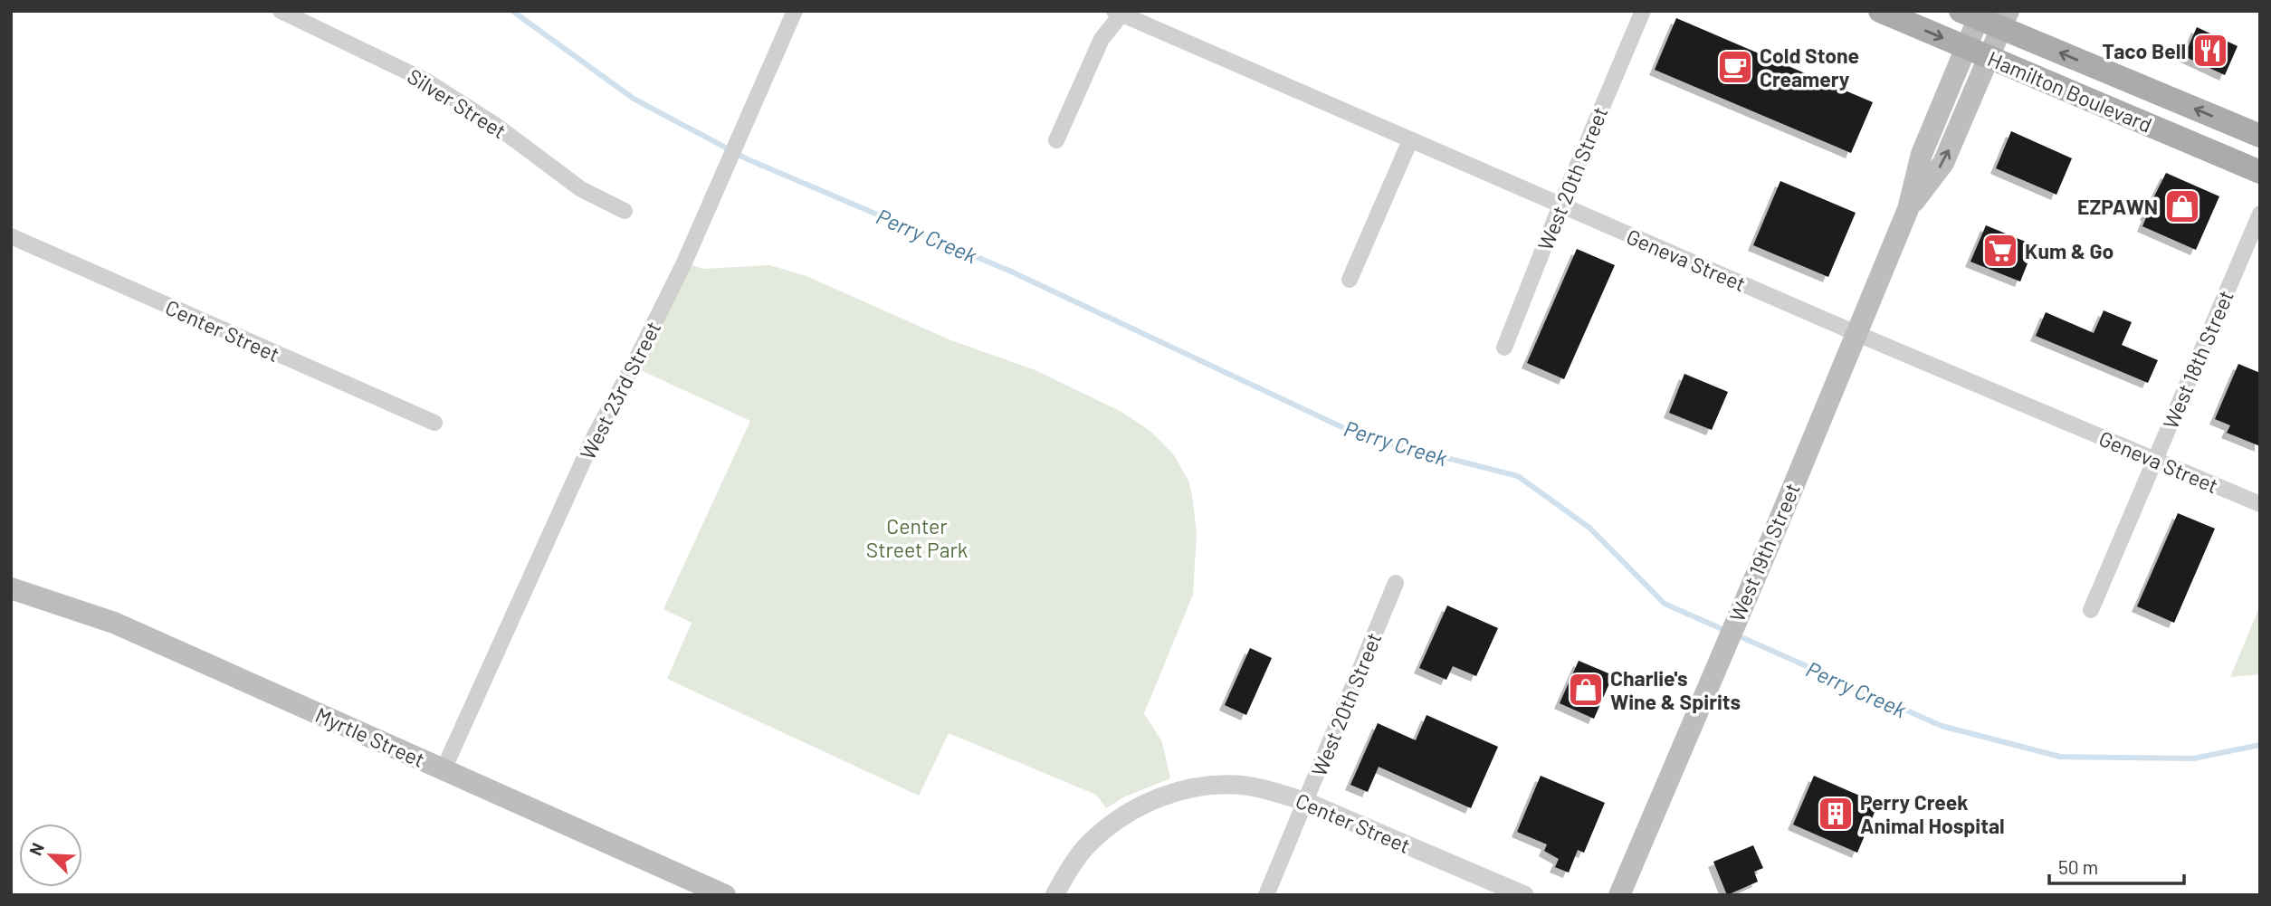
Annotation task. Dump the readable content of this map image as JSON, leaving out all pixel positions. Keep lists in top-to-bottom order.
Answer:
{
  "streets": {
    "main road": ["Hamilton Boulevard", "West 19th Street", "Myrtle Street"],
    "street": [
      "Silver Street",
      "West 20th Street",
      "Geneva Street",
      "Center Street",
      "West 18th Street",
      "West 23rd Street"
    ]
  },
  "crossings": [
    ["Hamilton Boulevard", "West 19th Street"],
    ["West 20th Street", "Geneva Street"],
    ["West 20th Street", "Center Street"],
    ["Geneva Street", "West 18th Street"],
    ["Geneva Street", "West 19th Street"],
    ["West 23rd Street", "Myrtle Street"]
  ],
  "water": ["Perry Creek"],
  "parks": ["Center Street Park"],
  "places": {
    "restaurant": ["Taco Bell"],
    "cafe": ["Cold Stone Creamery"],
    "shop": ["EZPAWN", "Charlie's Wine & Spirits"],
    "supermarket": ["Kum & Go"],
    "building": ["Perry Creek Animal Hospital"]
  },
  "scale_bar": "50 m",
  "north": "top left"
}
